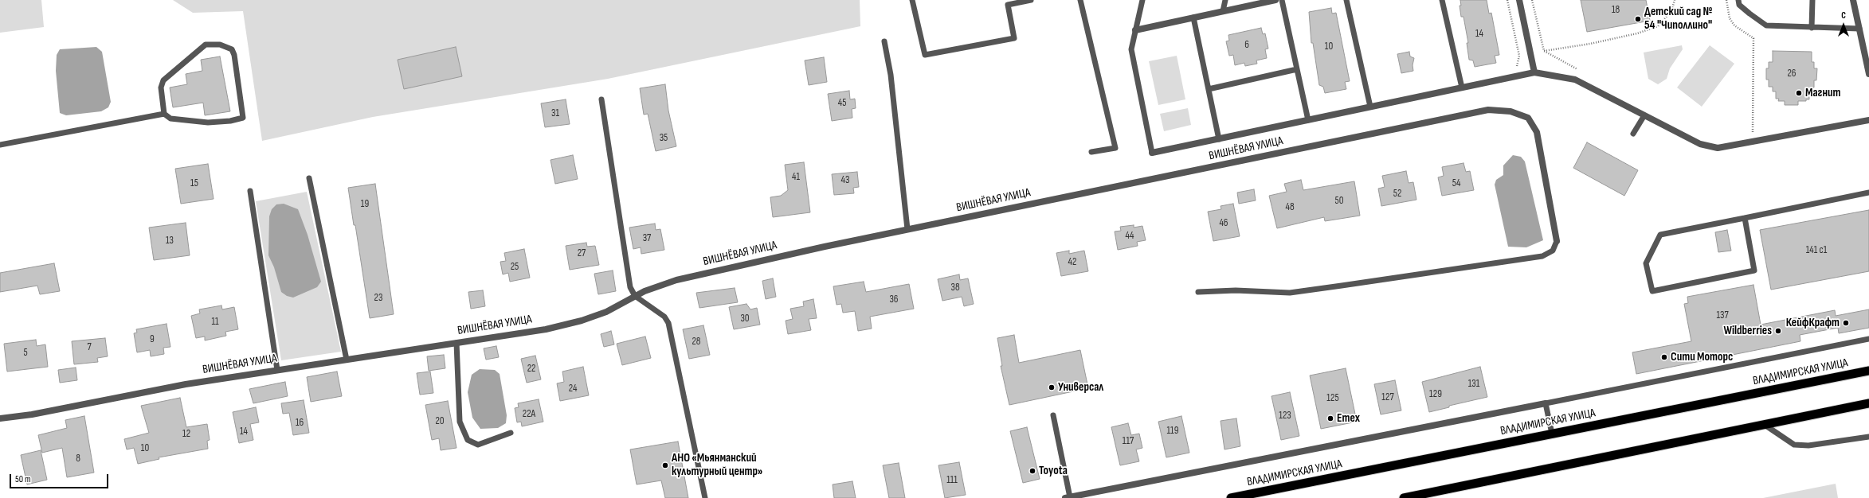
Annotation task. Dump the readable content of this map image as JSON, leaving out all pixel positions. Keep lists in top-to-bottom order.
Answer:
{
  "streets": {
    "highway": ["ВЛАДИМИРСКАЯ УЛИЦА"],
    "street": ["ВИШНЁВАЯ УЛИЦА"]
  },
  "places": [
    "Детский сад № 54 \"Чиполлино\"",
    "Магнит",
    "КейфКрафт",
    "Wildberries",
    "Сити Моторс",
    "Универсал",
    "Emex",
    "АНО «Мьянманский культурный центр»",
    "Toyota"
  ],
  "house_numbers": [
    "18",
    "14",
    "6",
    "10",
    "26",
    "45",
    "31",
    "35",
    "41",
    "43",
    "15",
    "54",
    "52",
    "50",
    "19",
    "48",
    "46",
    "44",
    "37",
    "13",
    "141 с1",
    "27",
    "42",
    "25",
    "38",
    "23",
    "36",
    "137",
    "30",
    "11",
    "9",
    "28",
    "7",
    "5",
    "22",
    "131",
    "24",
    "129",
    "127",
    "125",
    "22А",
    "123",
    "20",
    "16",
    "119",
    "14",
    "12",
    "117",
    "10",
    "8",
    "111"
  ],
  "scale_bar": "50 m",
  "north": "top"
}
